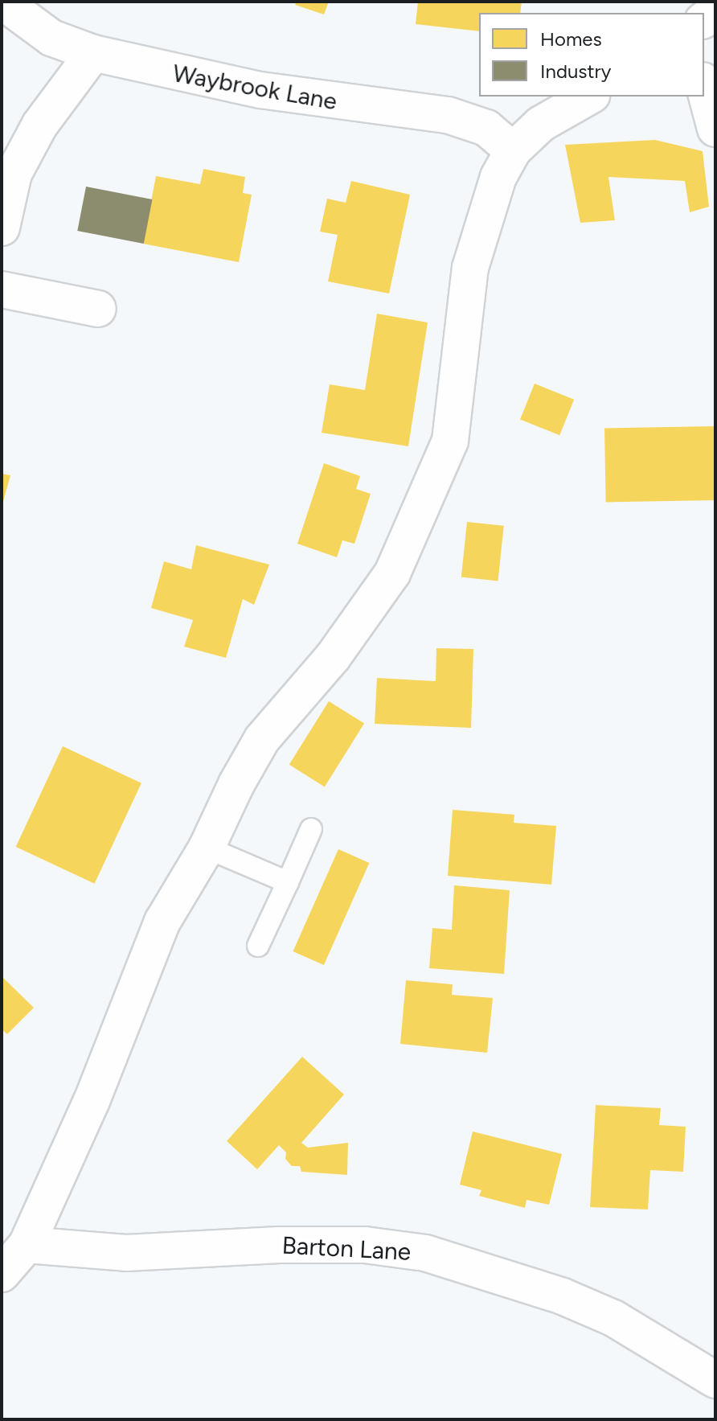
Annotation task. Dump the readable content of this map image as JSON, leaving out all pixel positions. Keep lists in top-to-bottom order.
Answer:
{
  "streets": {
    "street": ["Waybrook Lane", "Barton Lane"]
  },
  "legend": ["Homes", "Industry"]
}
